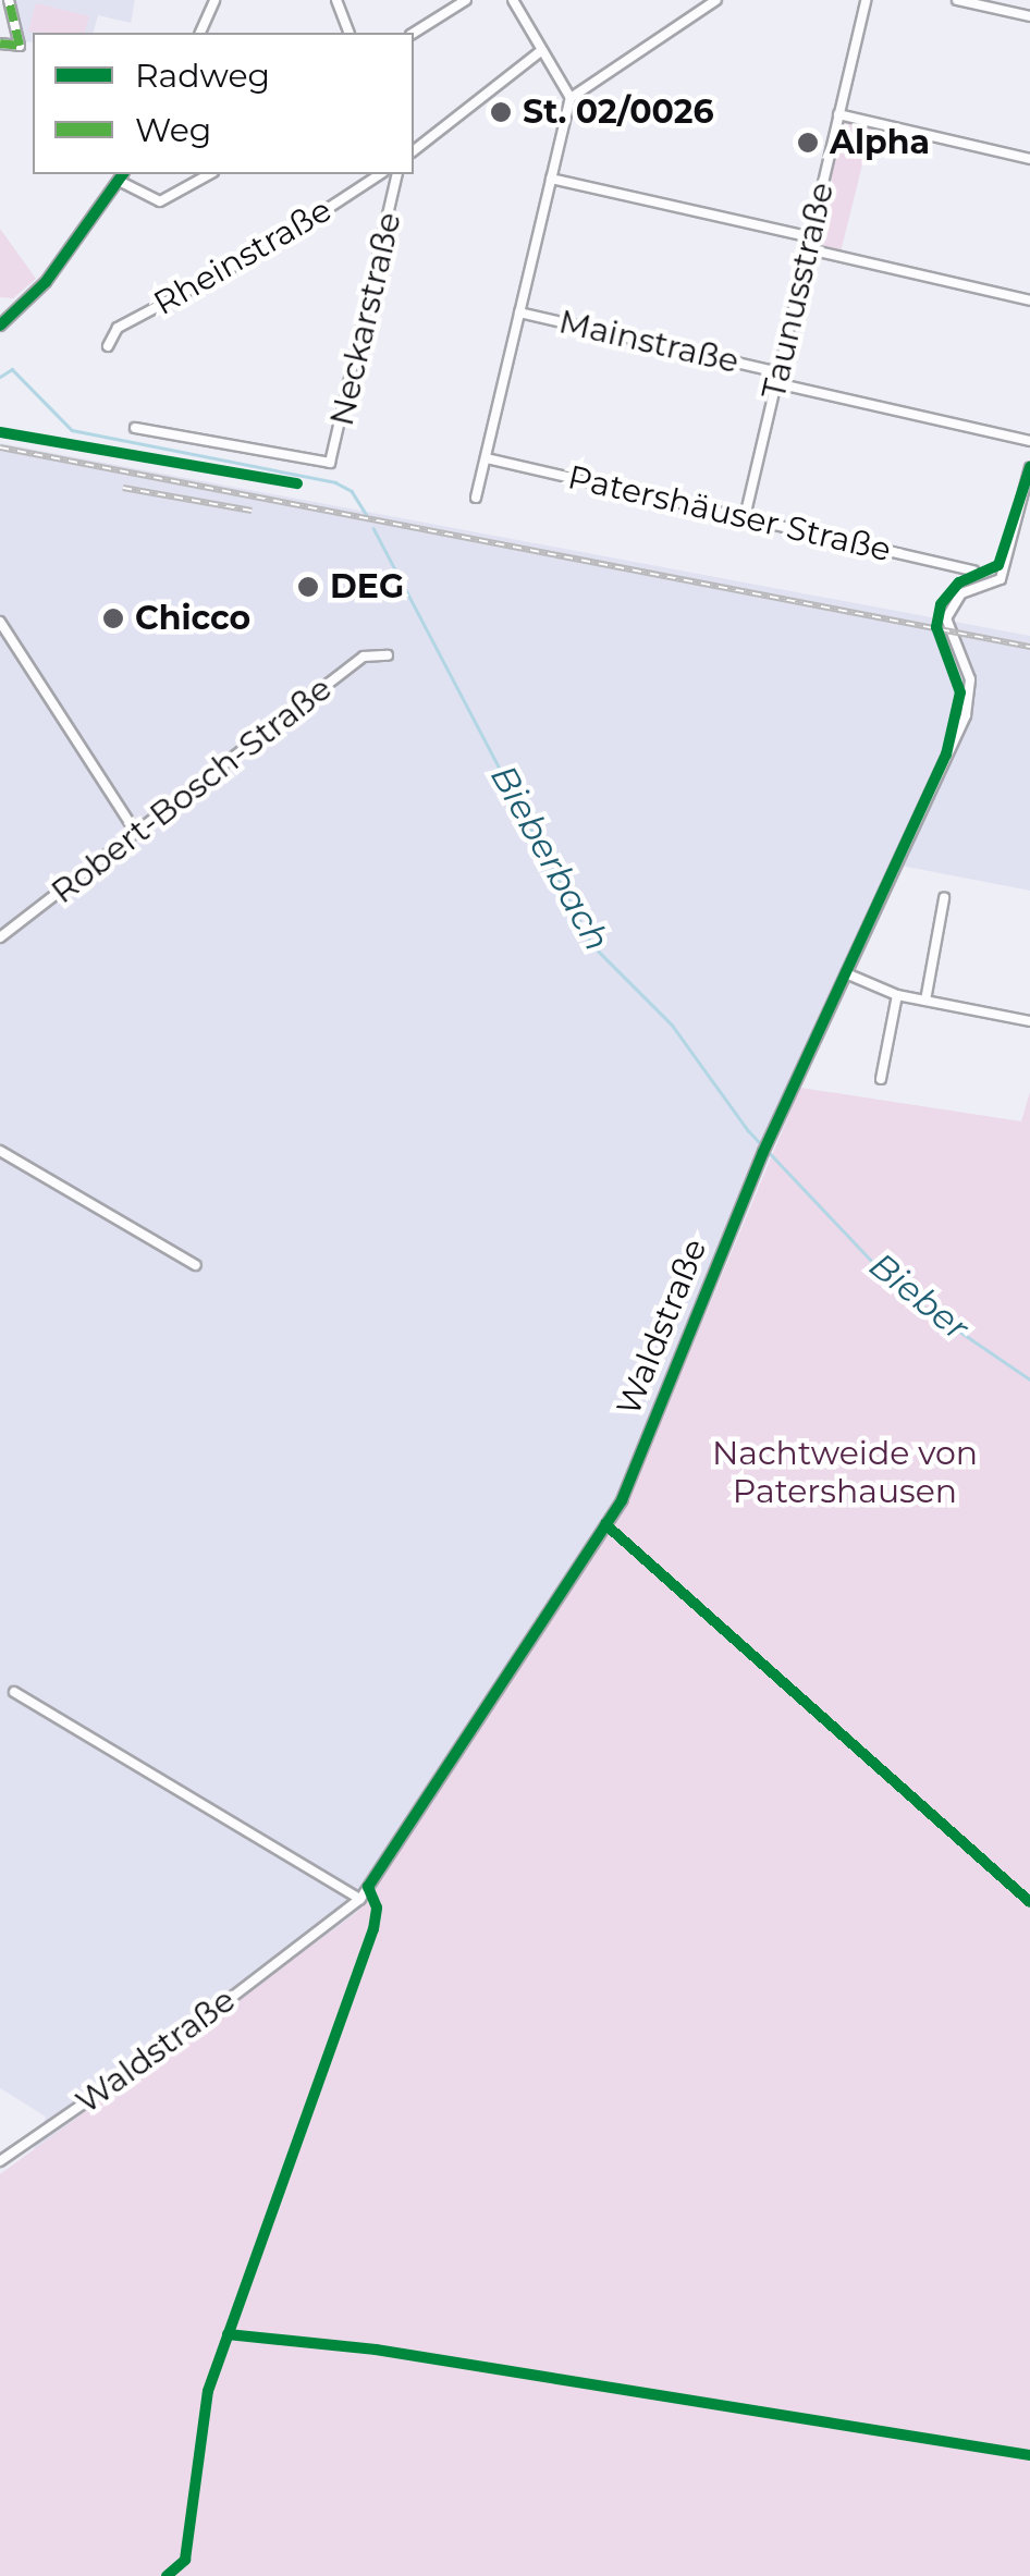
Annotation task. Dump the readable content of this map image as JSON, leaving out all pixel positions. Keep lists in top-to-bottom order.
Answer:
{
  "streets": {
    "street": [
      "Rheinstraße",
      "Taunusstraße",
      "Neckarstraße",
      "Mainstraße",
      "Patershäuser Straße",
      "Robert-Bosch-Straße",
      "Waldstraße"
    ]
  },
  "crossings": [
    ["Taunusstraße", "Mainstraße"],
    ["Taunusstraße", "Patershäuser Straße"]
  ],
  "water": ["Bieberbach", "Bieber"],
  "parks": ["Nachtweide von Patershausen"],
  "places": [
    "St. 02/0026",
    "Alpha",
    "DEG",
    "Chicco"
  ],
  "legend": ["Radweg", "Weg"]
}
